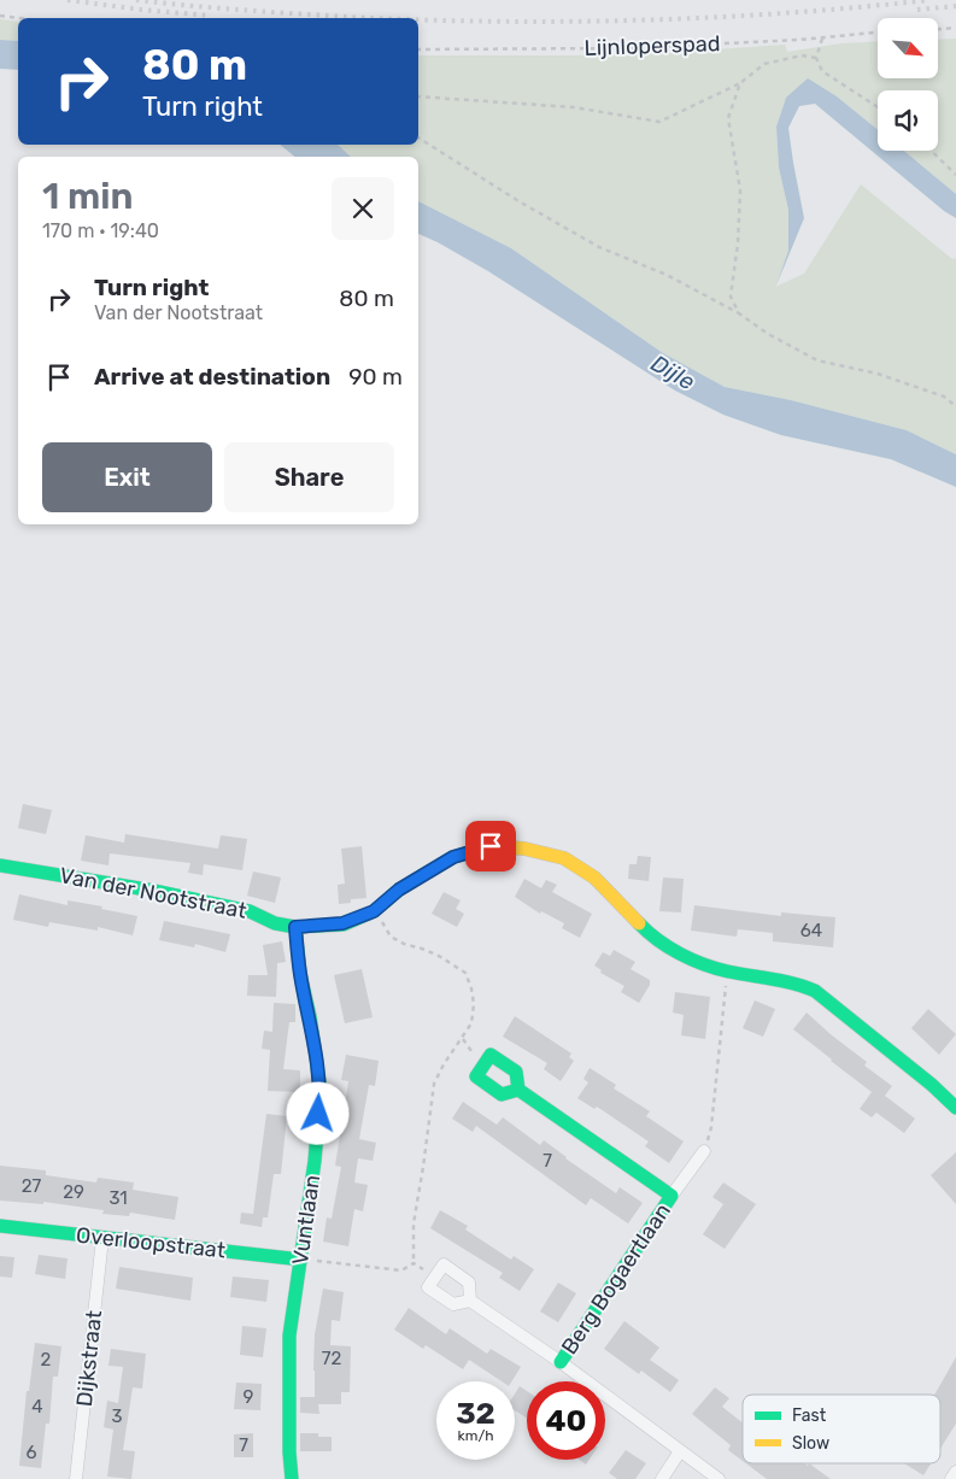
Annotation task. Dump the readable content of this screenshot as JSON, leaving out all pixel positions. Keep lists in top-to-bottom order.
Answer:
{
  "streets": {
    "street": [
      "Van der Nootstraat",
      "Vuntlaan",
      "Overloopstraat",
      "Berg Bogaertlaan",
      "Dijkstraat"
    ],
    "path": ["Lijnloperspad"]
  },
  "crossings": [
    ["Van der Nootstraat", "Vuntlaan"],
    ["Vuntlaan", "Overloopstraat"],
    ["Overloopstraat", "Dijkstraat"]
  ],
  "water": ["Dijle"],
  "house_numbers": [
    "64",
    "7",
    "27",
    "29",
    "31",
    "72",
    "2",
    "9",
    "4",
    "3",
    "7",
    "6"
  ],
  "legend": ["Fast", "Slow"],
  "north": "bottom right",
  "page": {
    "turn": ["80 m", "Turn right"],
    "heading": ["1 min", "170 m · 19:40"],
    "list": [
      {
        "name": "Turn right",
        "note": "Van der Nootstraat",
        "value": "80 m"
      },
      {
        "name": "Arrive at destination",
        "value": "90 m"
      }
    ],
    "buttons": ["Exit", "Share"],
    "speed": "32 km/h",
    "limit": "40"
  }
}
